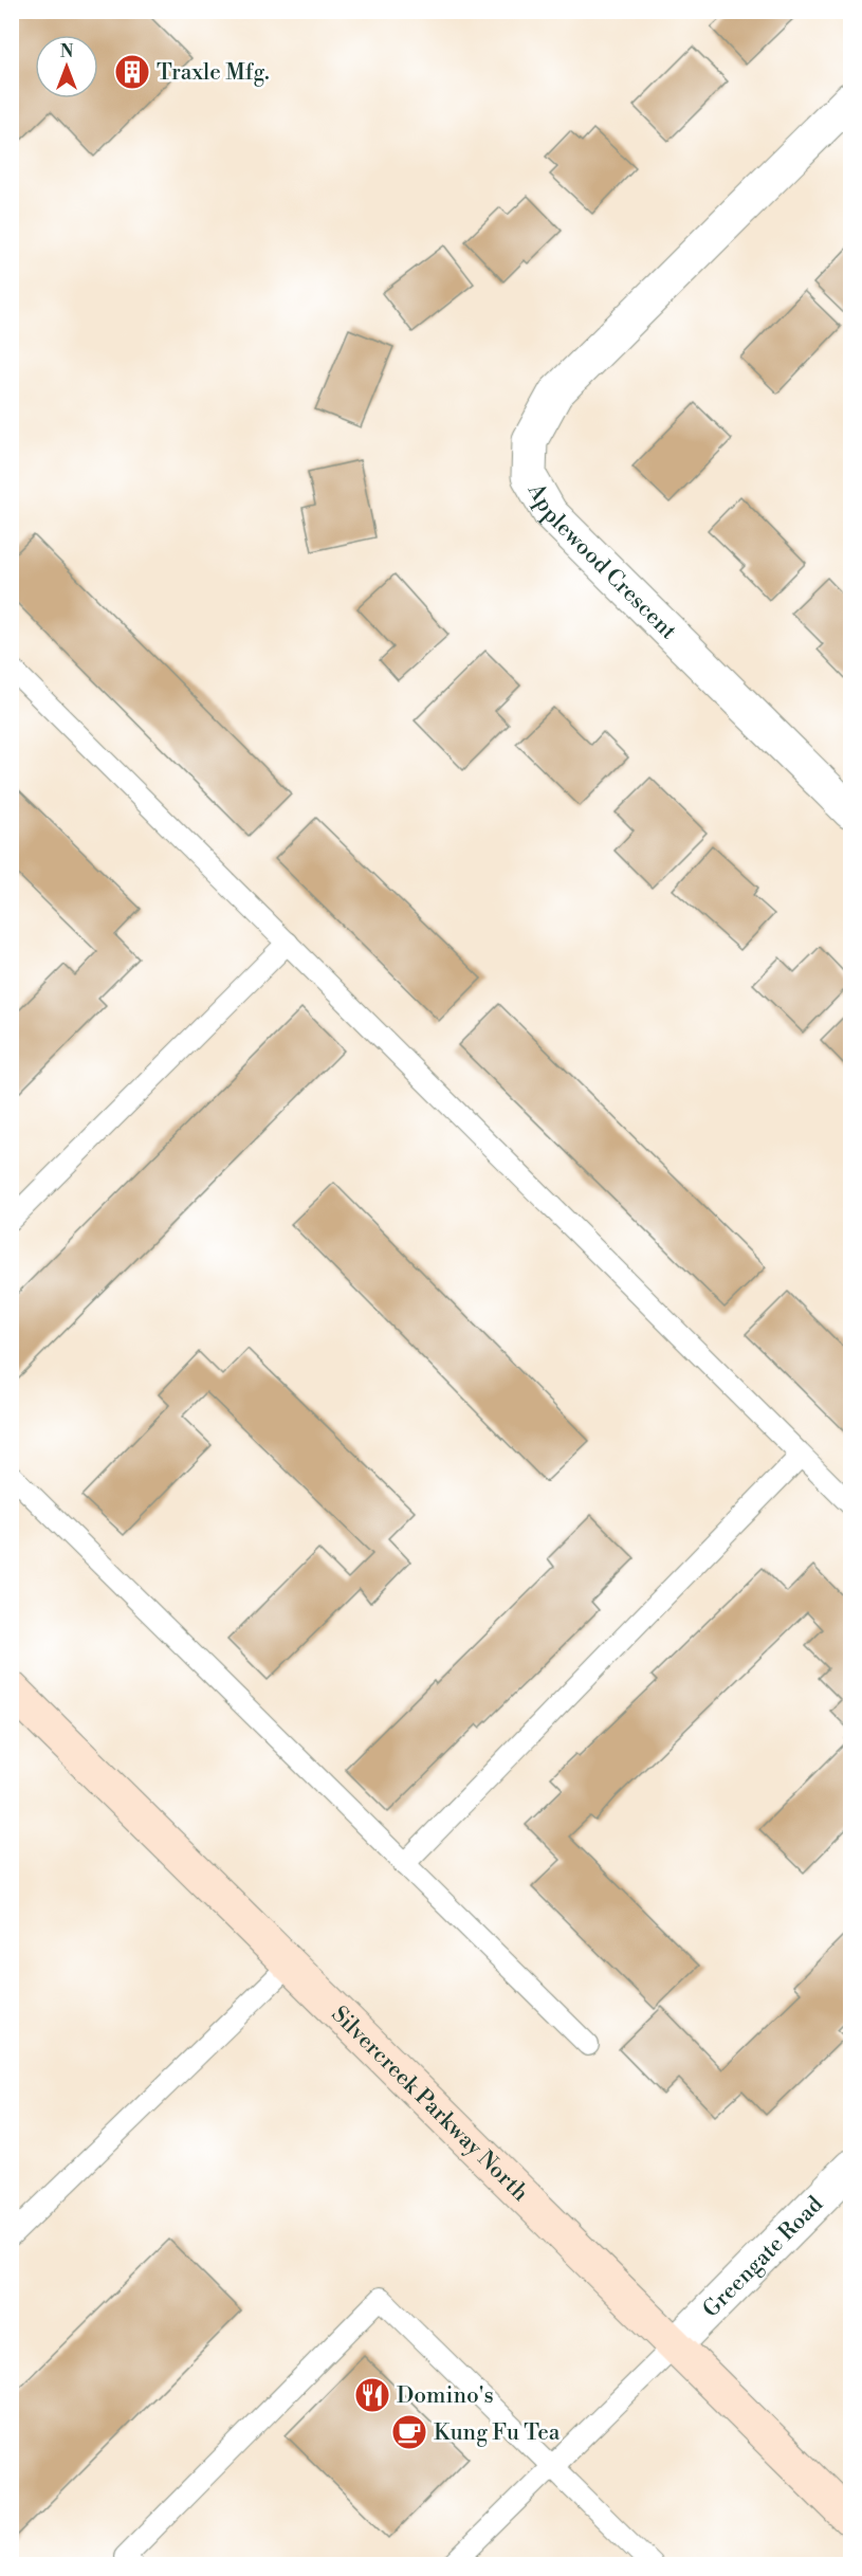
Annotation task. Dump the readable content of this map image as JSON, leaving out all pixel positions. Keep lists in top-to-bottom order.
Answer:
{
  "streets": {
    "main road": ["Silvercreek Parkway North"],
    "street": ["Applewood Crescent", "Greengate Road"]
  },
  "crossings": [
    ["Silvercreek Parkway North", "Greengate Road"]
  ],
  "places": {
    "building": ["Traxle Mfg."],
    "restaurant": ["Domino's"],
    "cafe": ["Kung Fu Tea"]
  },
  "north": "top"
}
